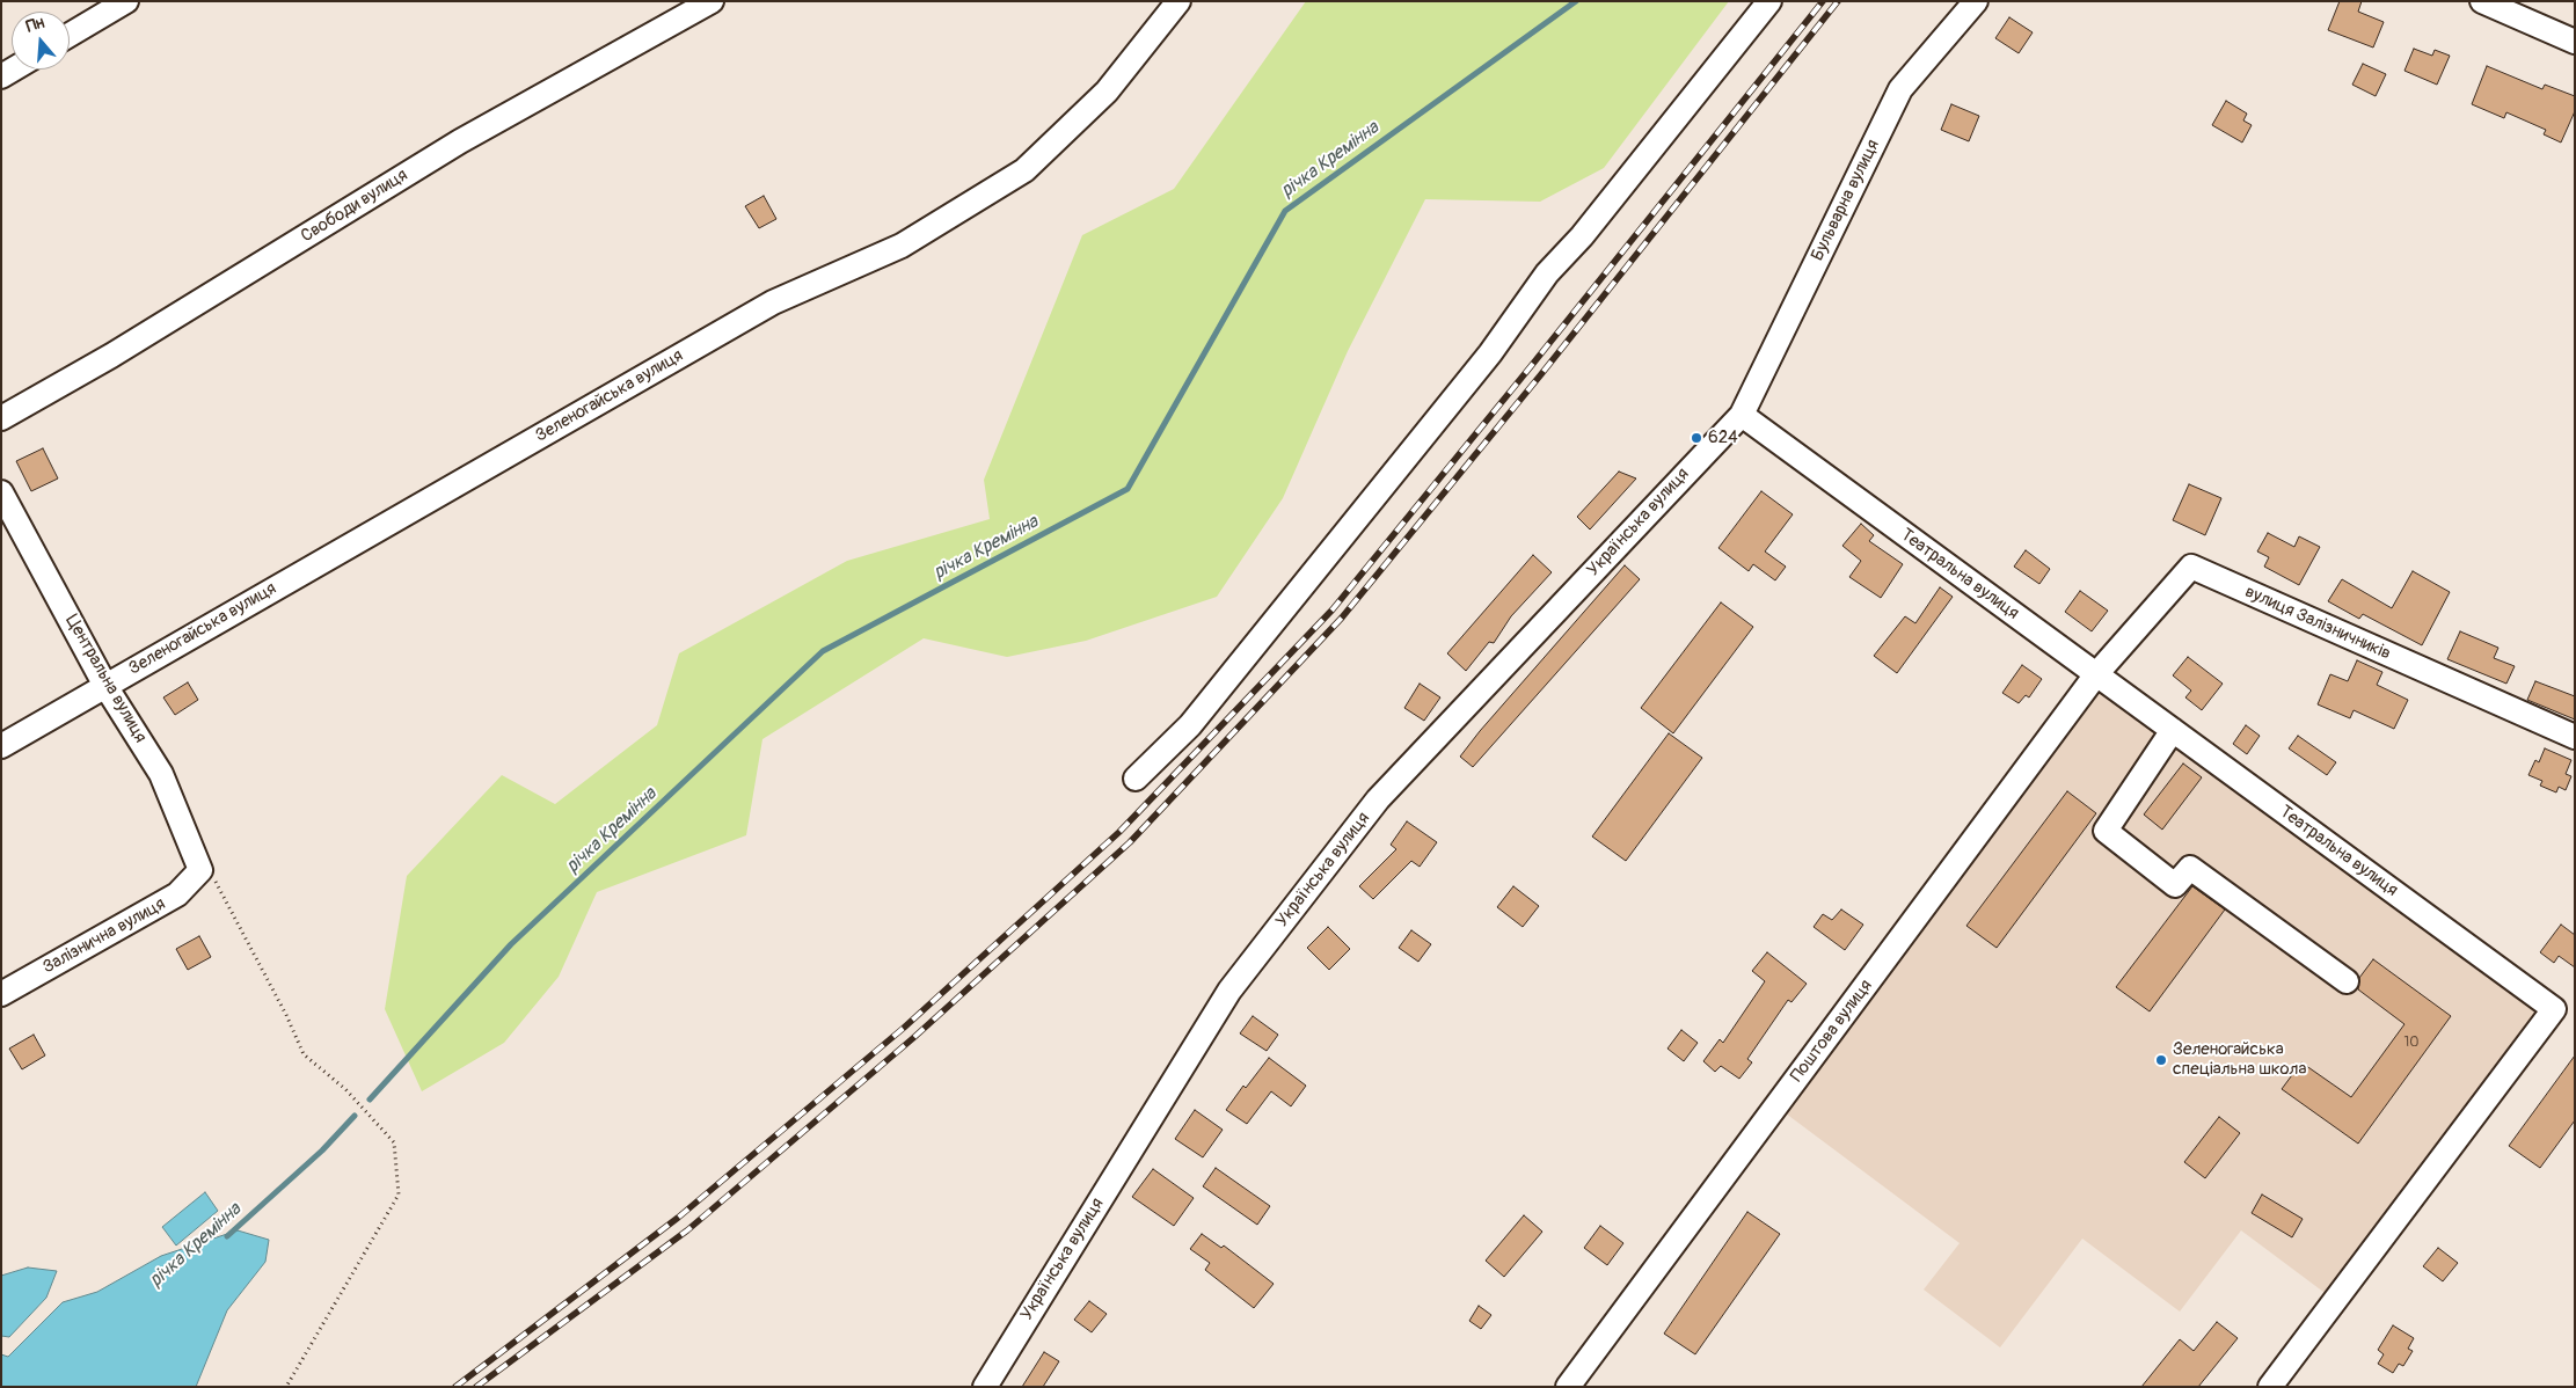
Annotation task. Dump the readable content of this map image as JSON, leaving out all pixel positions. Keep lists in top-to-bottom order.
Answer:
{
  "streets": {
    "street": [
      "Бульварна вулиця",
      "Свободи вулиця",
      "Зеленогайська вулиця",
      "Українська вулиця",
      "Театральна вулиця",
      "вулиця Залізничників",
      "Центральна вулиця",
      "Залізнична вулиця",
      "Поштова вулиця"
    ]
  },
  "crossings": [
    ["Бульварна вулиця", "Українська вулиця"],
    ["Бульварна вулиця", "Театральна вулиця"],
    ["Зеленогайська вулиця", "Центральна вулиця"],
    ["Українська вулиця", "Театральна вулиця"],
    ["Театральна вулиця", "вулиця Залізничників"],
    ["Театральна вулиця", "Поштова вулиця"],
    ["вулиця Залізничників", "Поштова вулиця"],
    ["Центральна вулиця", "Залізнична вулиця"]
  ],
  "water": ["річка Кремінна"],
  "places": ["624", "Зеленогайська спеціальна школа"],
  "house_numbers": ["10"],
  "north": "top"
}
